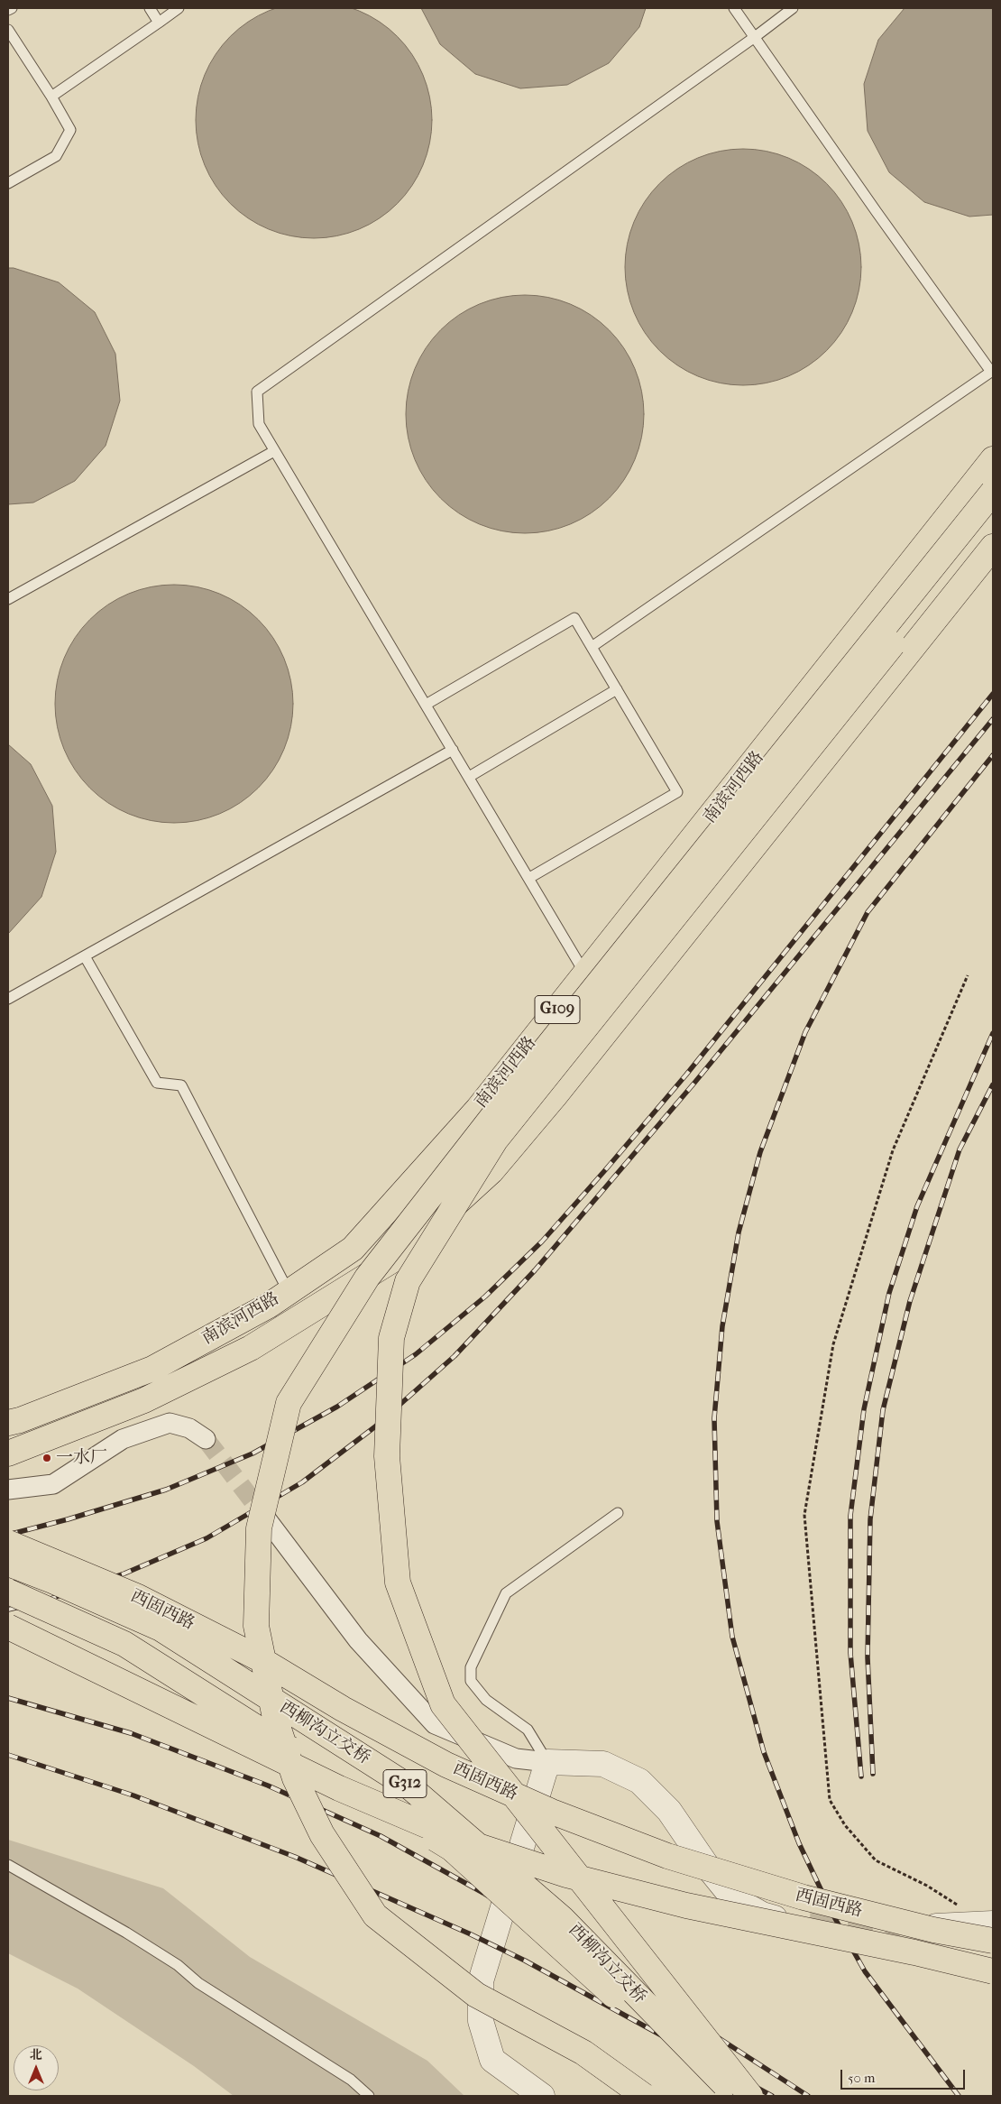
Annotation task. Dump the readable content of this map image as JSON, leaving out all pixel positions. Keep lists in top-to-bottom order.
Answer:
{
  "streets": {
    "highway": [
      "南滨河西路",
      "G109",
      "西固西路",
      "西柳沟立交桥",
      "G312"
    ]
  },
  "places": ["一水厂"],
  "scale_bar": "50 m",
  "north": "top"
}
